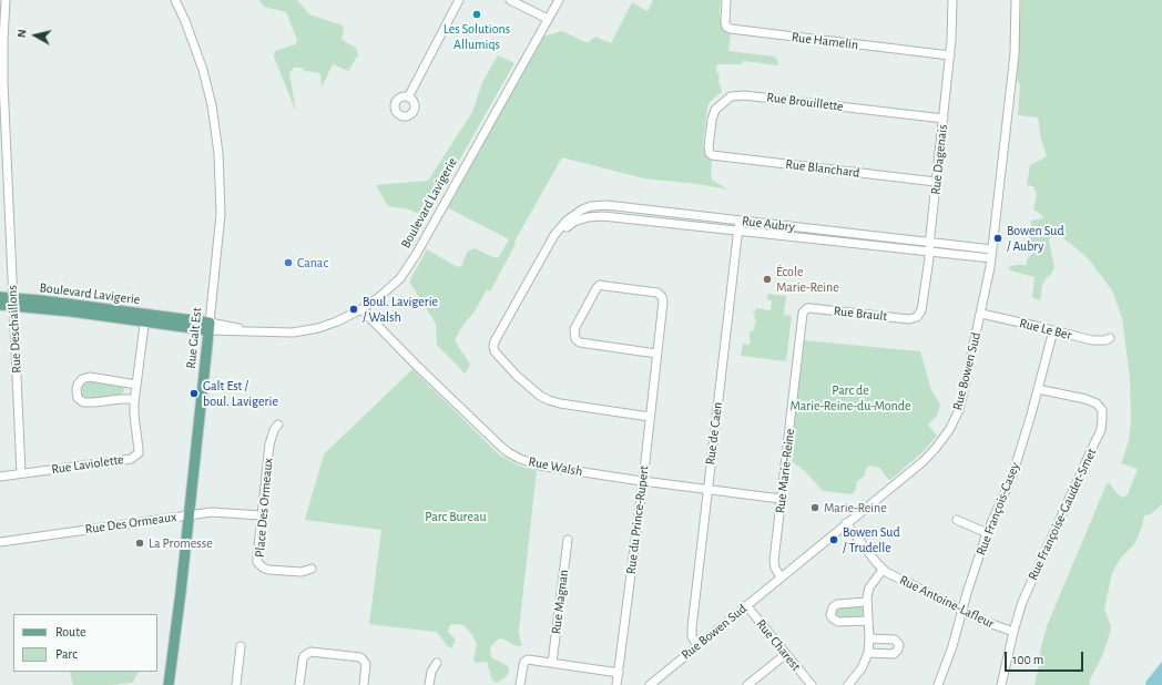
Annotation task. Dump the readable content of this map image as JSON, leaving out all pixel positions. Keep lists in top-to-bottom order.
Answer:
{
  "streets": {
    "main road": ["Boulevard Lavigerie", "Rue Galt Est"],
    "street": [
      "Rue Hamelin",
      "Rue Brouillette",
      "Rue Dagenais",
      "Rue Blanchard",
      "Rue Aubry",
      "Rue Brault",
      "Rue Deschaillons",
      "Rue Le Ber",
      "Rue Bowen Sud",
      "Rue de Caen",
      "Rue Laviolette",
      "Rue Walsh",
      "Rue Marie-Reine",
      "Place Des Ormeaux",
      "Rue François-Casey",
      "Rue Françoise-Gaudet-Smet",
      "Rue du Prince-Rupert",
      "Rue Des Ormeaux",
      "Rue Magnan",
      "Rue Antoine-Lafleur",
      "Rue Charest"
    ]
  },
  "crossings": [
    ["Rue Hamelin", "Rue Dagenais"],
    ["Rue Brouillette", "Rue Dagenais"],
    ["Rue Brouillette", "Rue Blanchard"],
    ["Rue Dagenais", "Rue Blanchard"],
    ["Rue Dagenais", "Rue Aubry"],
    ["Rue Dagenais", "Rue Brault"],
    ["Boulevard Lavigerie", "Rue Deschaillons"],
    ["Boulevard Lavigerie", "Rue Galt Est"],
    ["Boulevard Lavigerie", "Rue Laviolette"],
    ["Boulevard Lavigerie", "Rue Walsh"],
    ["Rue Aubry", "Rue Bowen Sud"],
    ["Rue Aubry", "Rue de Caen"],
    ["Rue Aubry", "Rue du Prince-Rupert"],
    ["Rue Brault", "Rue Marie-Reine"],
    ["Rue Deschaillons", "Rue Laviolette"],
    ["Rue Le Ber", "Rue Bowen Sud"],
    ["Rue Le Ber", "Rue François-Casey"],
    ["Rue Galt Est", "Rue Des Ormeaux"],
    ["Rue Bowen Sud", "Rue de Caen"],
    ["Rue Bowen Sud", "Rue Marie-Reine"],
    ["Rue Bowen Sud", "Rue Charest"],
    ["Rue de Caen", "Rue Walsh"],
    ["Rue Walsh", "Rue Marie-Reine"],
    ["Rue Walsh", "Rue du Prince-Rupert"],
    ["Place Des Ormeaux", "Rue Des Ormeaux"],
    ["Rue François-Casey", "Rue Françoise-Gaudet-Smet"],
    ["Rue François-Casey", "Rue Antoine-Lafleur"],
    ["Rue Françoise-Gaudet-Smet", "Rue Antoine-Lafleur"]
  ],
  "parks": ["Parc de Marie-Reine-du-Monde", "Parc Bureau"],
  "places": [
    "Les Solutions Allumiqs",
    "Bowen Sud / Aubry",
    "Canac",
    "École Marie-Reine",
    "Boul. Lavigerie / Walsh",
    "Galt Est / boul. Lavigerie",
    "Marie-Reine",
    "Bowen Sud / Trudelle",
    "La Promesse"
  ],
  "legend": ["Route", "Parc"],
  "scale_bar": "100 m",
  "north": "left"
}
